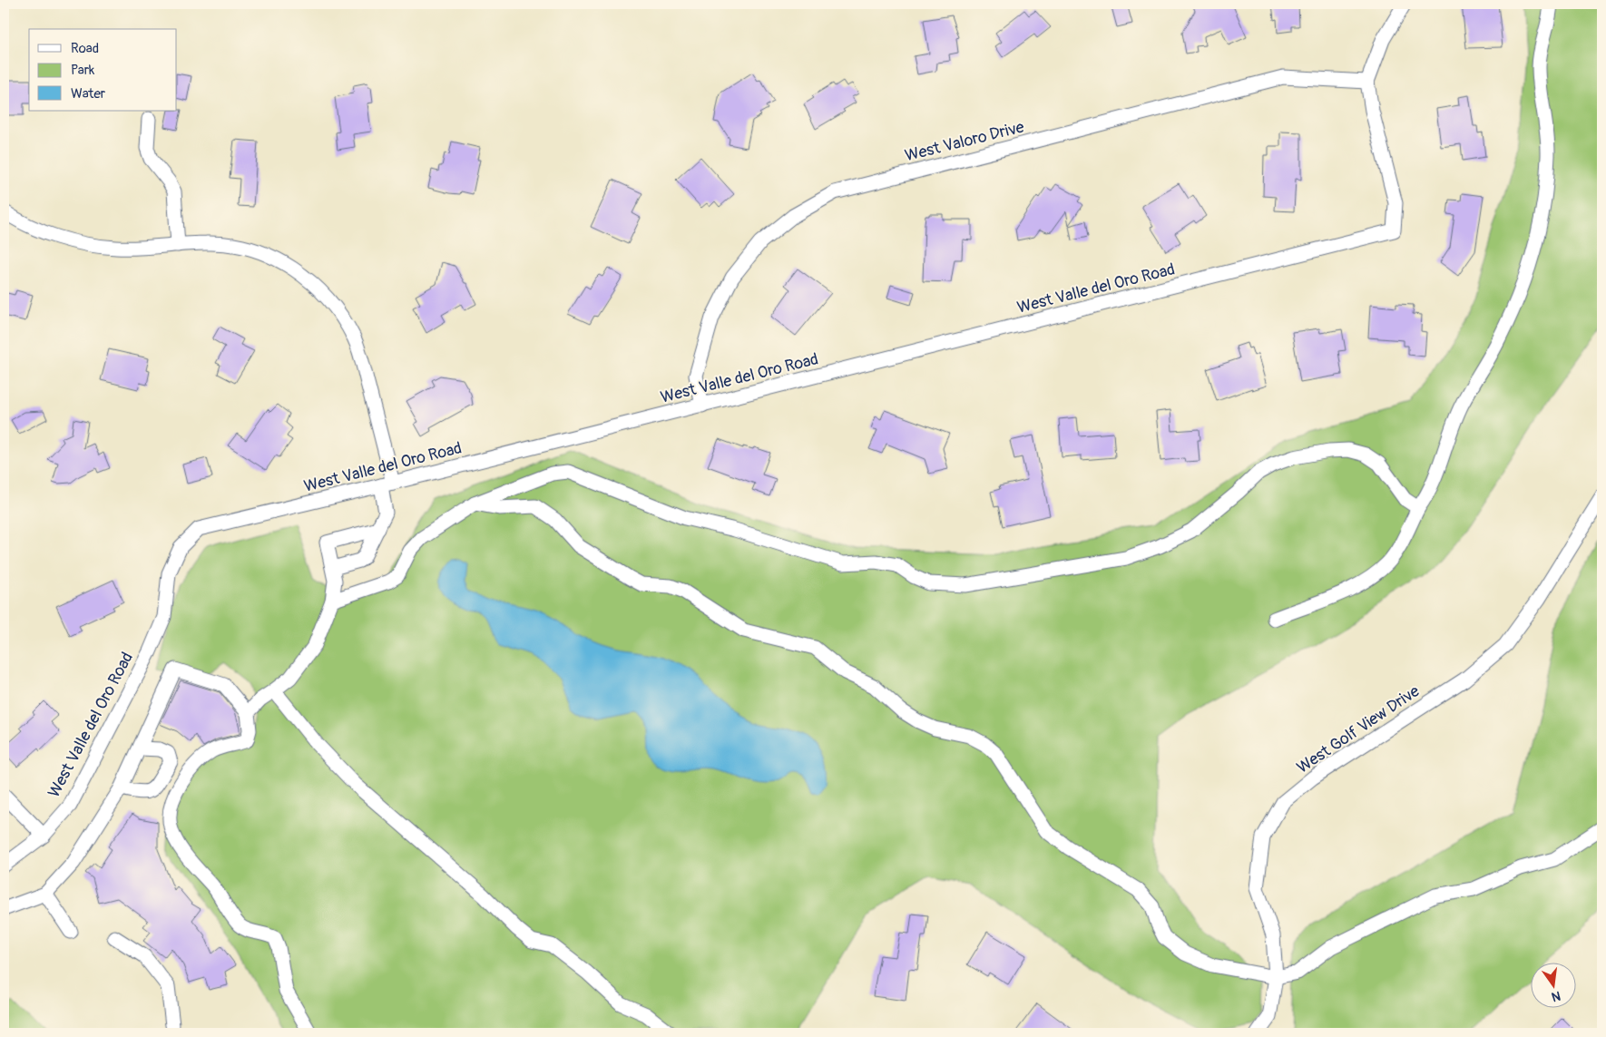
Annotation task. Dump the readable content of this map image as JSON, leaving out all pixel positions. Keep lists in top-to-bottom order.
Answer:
{
  "streets": {
    "street": ["West Valoro Drive", "West Valle del Oro Road", "West Golf View Drive"]
  },
  "crossings": [
    ["West Valoro Drive", "West Valle del Oro Road"]
  ],
  "legend": ["Road", "Park", "Water"],
  "north": "bottom"
}
